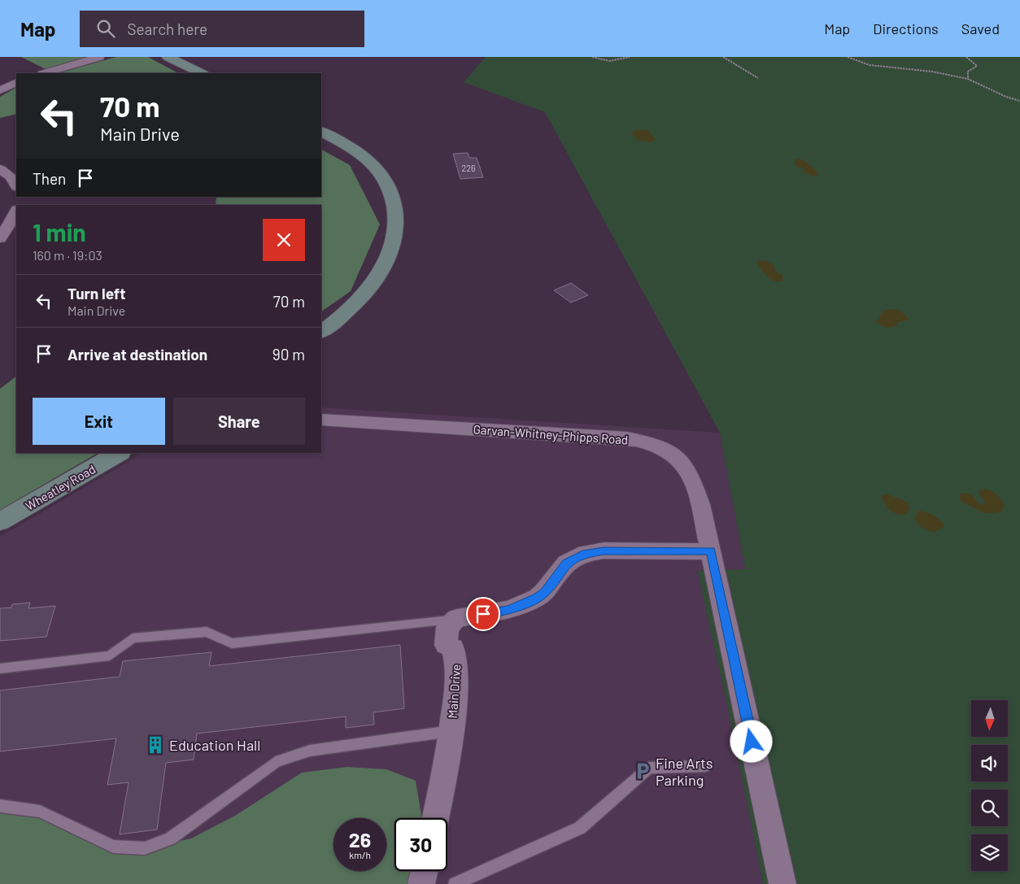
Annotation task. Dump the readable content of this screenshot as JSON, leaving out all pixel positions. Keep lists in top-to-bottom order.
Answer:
{
  "streets": {
    "main road": ["Wheatley Road"],
    "street": ["Garvan-Whitney-Phipps Road", "Main Drive"]
  },
  "places": {
    "building": ["Education Hall"],
    "parking": ["Fine Arts Parking"]
  },
  "house_numbers": ["226"],
  "north": "bottom",
  "page": {
    "header": "Map",
    "search": "Search here",
    "nav": ["Map", "Directions", "Saved"],
    "turn": ["70 m", "Main Drive"],
    "then": "Then",
    "heading": ["1 min", "160 m · 19:03"],
    "list": [
      {
        "name": "Turn left",
        "note": "Main Drive",
        "value": "70 m"
      },
      {
        "name": "Arrive at destination",
        "value": "90 m"
      }
    ],
    "buttons": ["Exit", "Share"],
    "speed": "26 km/h",
    "limit": "30"
  }
}
